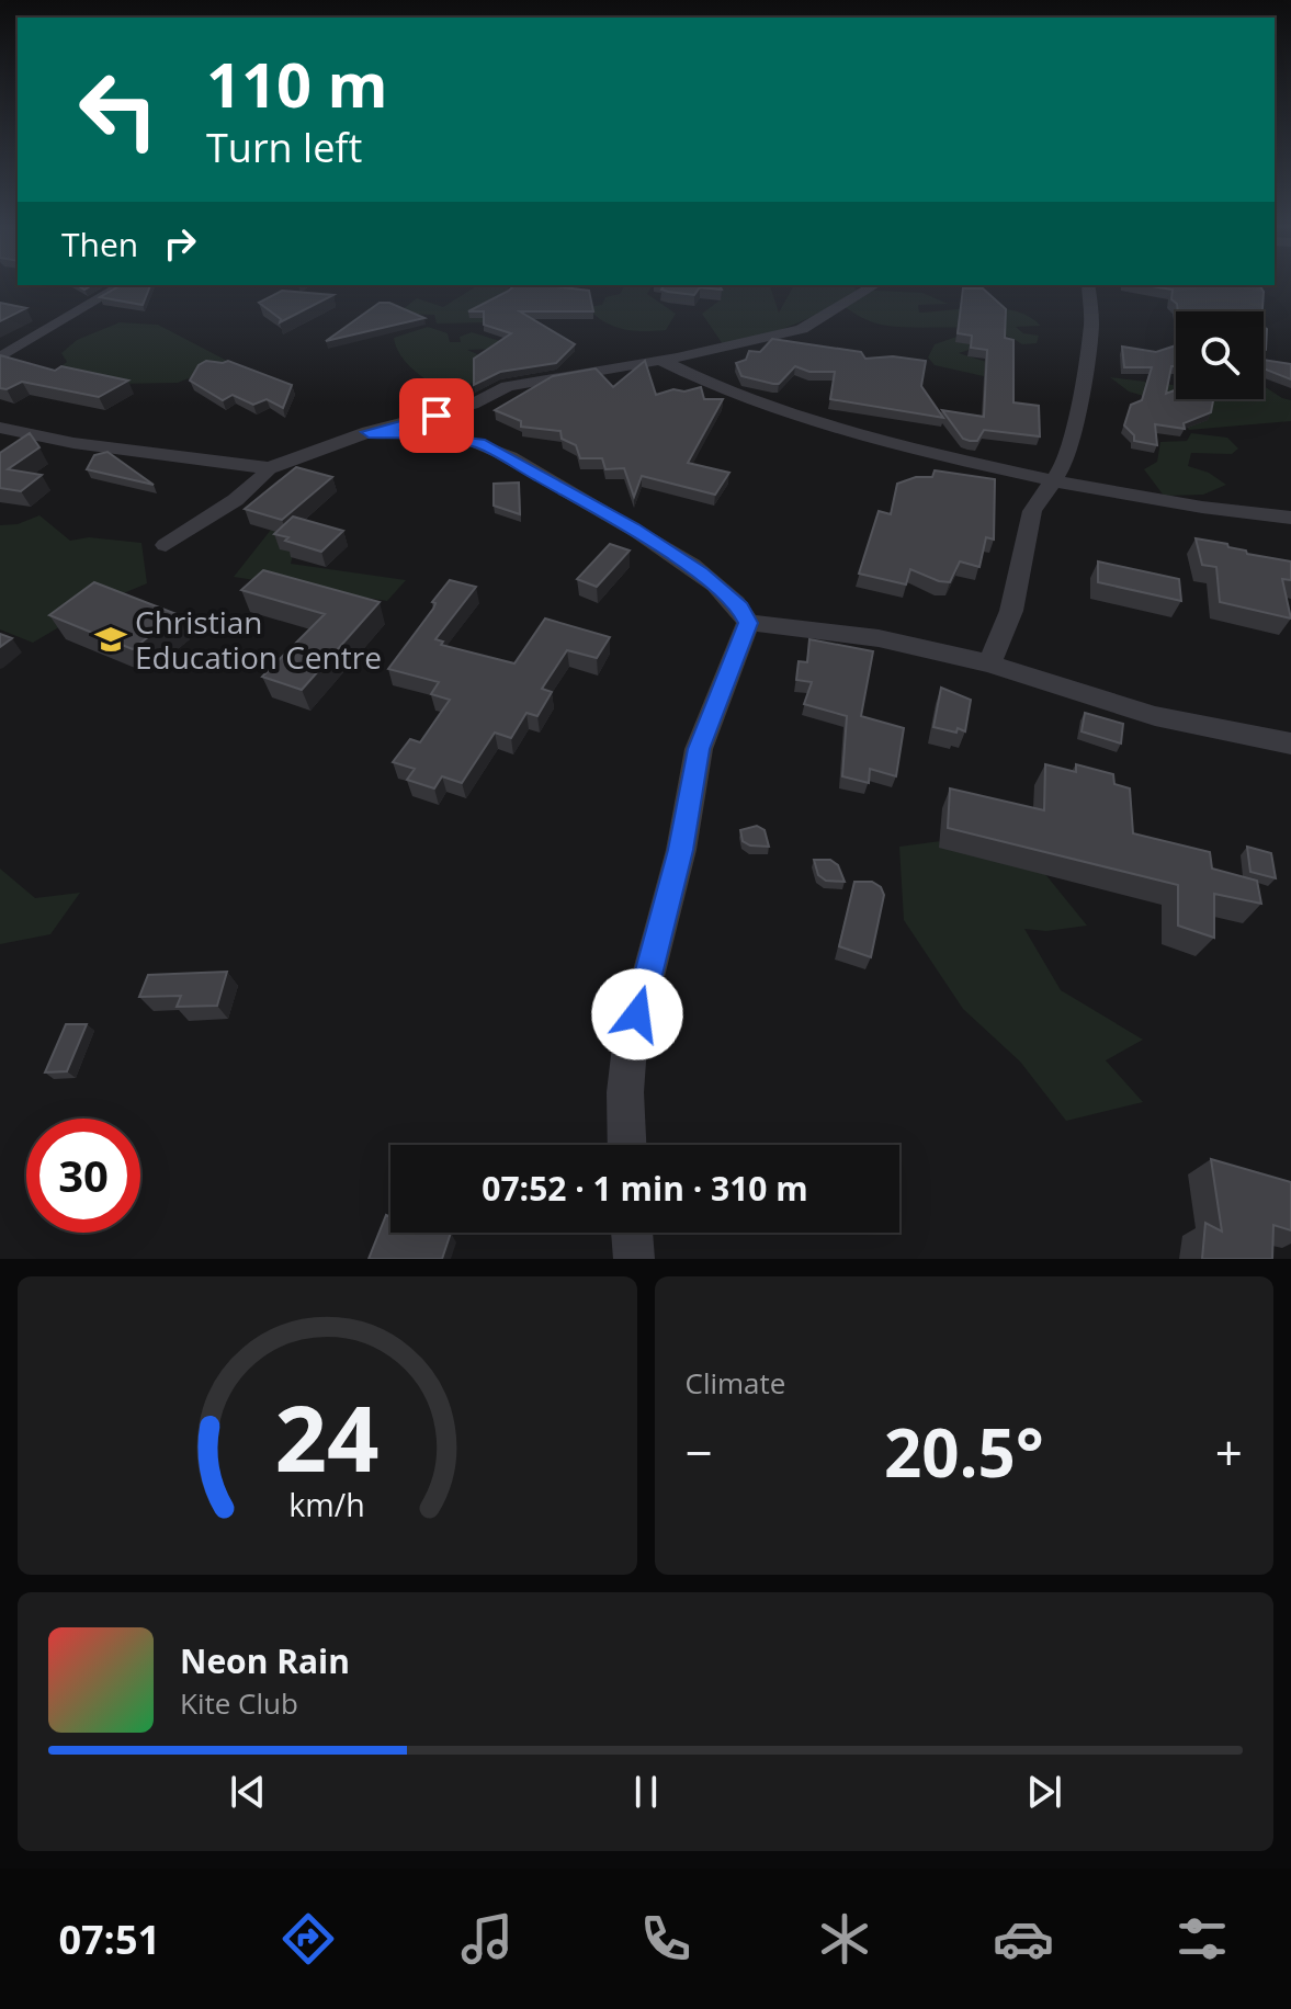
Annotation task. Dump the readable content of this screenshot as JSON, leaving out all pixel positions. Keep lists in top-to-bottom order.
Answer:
{
  "places": {
    "school or university": ["Christian Education Centre"]
  },
  "page": {
    "turn": ["110 m", "Turn left"],
    "then": "Then",
    "limit": "30",
    "trip": "07:52 · 1 min · 310 m",
    "tile": "Climate",
    "heat": ["−", "20.5°", "+"],
    "song": ["Neon Rain", "Kite Club"],
    "tabs": "07:51",
    "gauge": ["24", "km/h"]
  }
}
